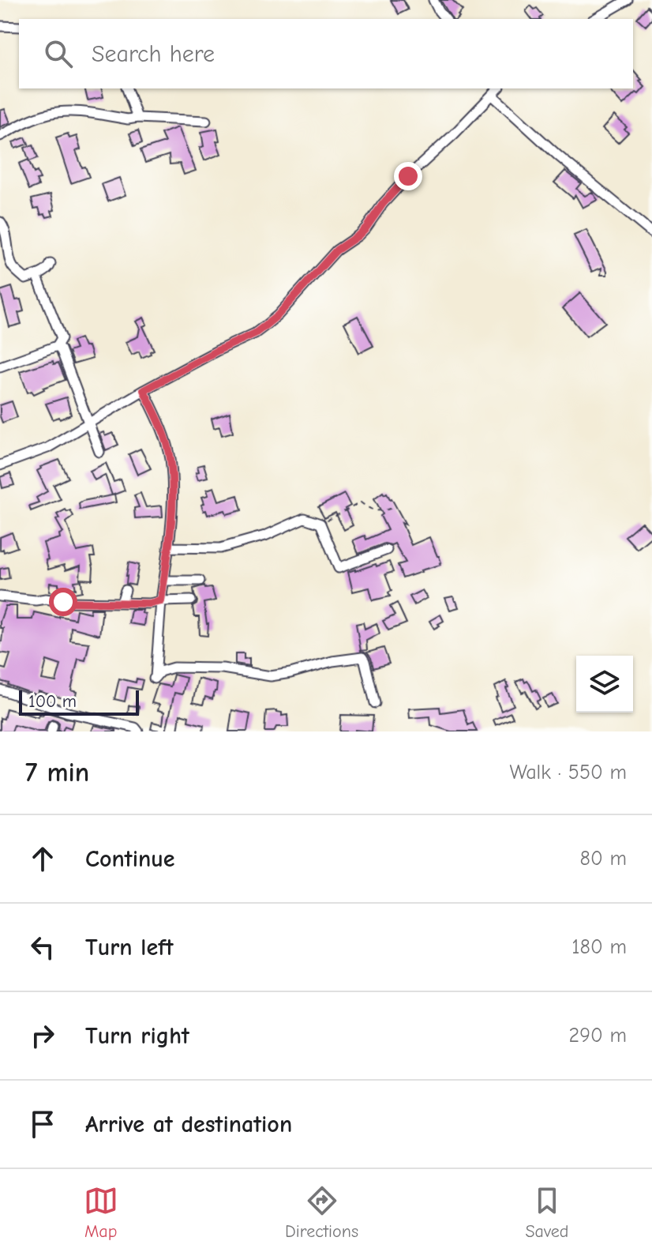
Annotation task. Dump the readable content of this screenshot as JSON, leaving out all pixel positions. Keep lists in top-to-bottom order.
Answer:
{
  "scale_bar": "100 m",
  "page": {
    "search": "Search here",
    "scale": "100 m",
    "heading": ["7 min", "Walk · 550 m"],
    "list": [
      ["Continue", "80 m"],
      ["Turn left", "180 m"],
      ["Turn right", "290 m"],
      "Arrive at destination"
    ],
    "nav": ["Map", "Directions", "Saved"]
  }
}
